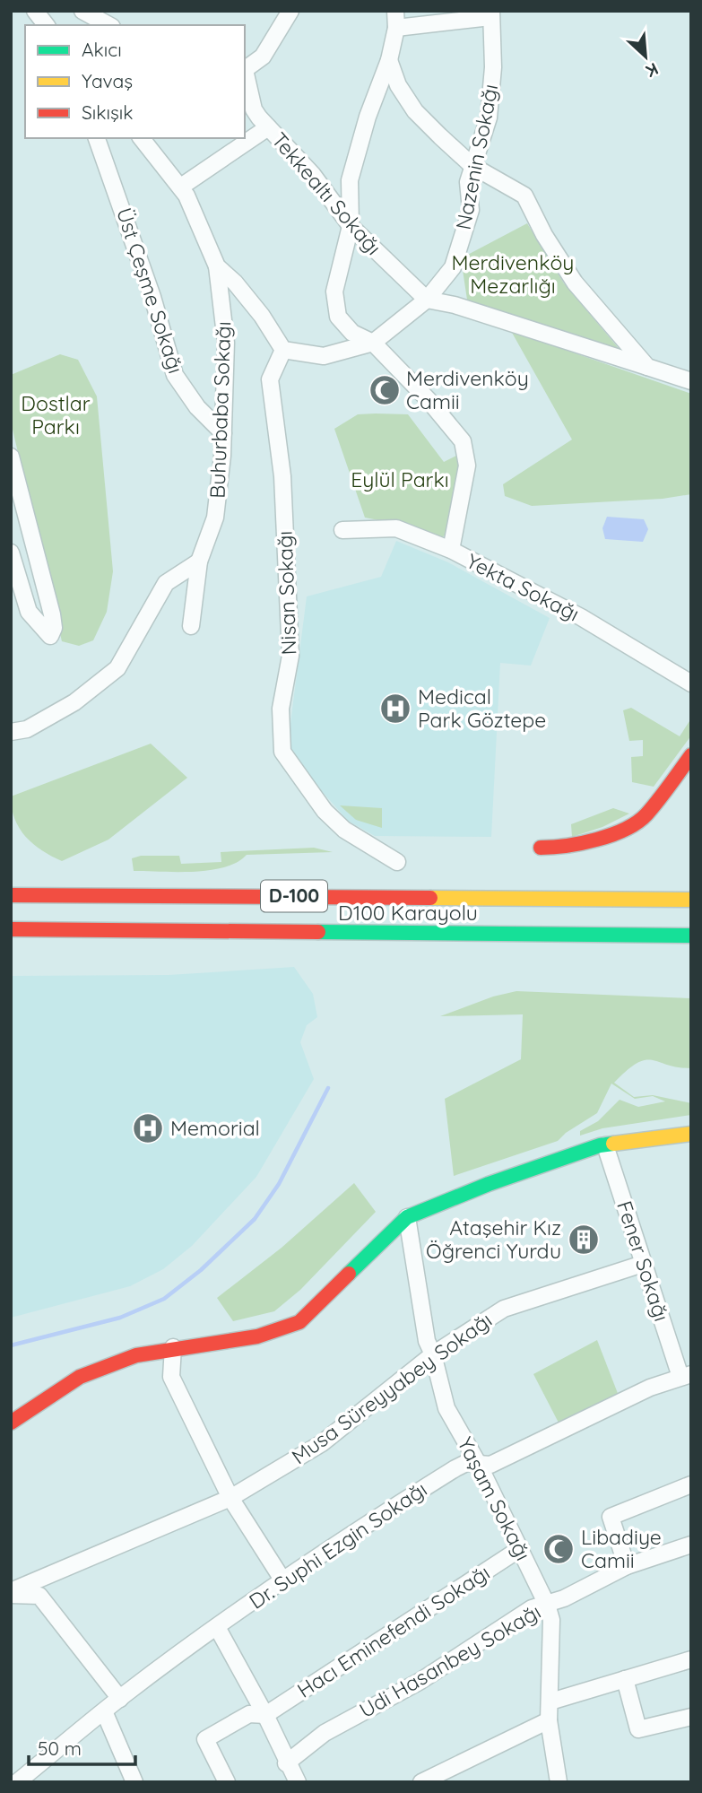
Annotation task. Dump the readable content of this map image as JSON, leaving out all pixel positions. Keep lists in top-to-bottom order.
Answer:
{
  "streets": {
    "main road": ["D-100", "D100 Karayolu"],
    "street": [
      "Nazenin Sokağı",
      "Tekkealtı Sokağı",
      "Üst Çeşme Sokağı",
      "Buhurbaba Sokağı",
      "Yekta Sokağı",
      "Nisan Sokağı",
      "Fener Sokağı",
      "Musa Süreyyabey Sokağı",
      "Yaşam Sokağı",
      "Dr. Suphi Ezgin Sokağı",
      "Hacı Eminefendi Sokağı",
      "Udi Hasanbey Sokağı"
    ]
  },
  "crossings": [
    ["Nazenin Sokağı", "Tekkealtı Sokağı"],
    ["Üst Çeşme Sokağı", "Buhurbaba Sokağı"],
    ["Fener Sokağı", "Musa Süreyyabey Sokağı"],
    ["Fener Sokağı", "Dr. Suphi Ezgin Sokağı"],
    ["Musa Süreyyabey Sokağı", "Yaşam Sokağı"],
    ["Yaşam Sokağı", "Dr. Suphi Ezgin Sokağı"],
    ["Yaşam Sokağı", "Hacı Eminefendi Sokağı"],
    ["Yaşam Sokağı", "Udi Hasanbey Sokağı"]
  ],
  "parks": ["Merdivenköy Mezarlığı", "Dostlar Parkı", "Eylül Parkı"],
  "places": {
    "mosque": ["Merdivenköy Camii", "Libadiye Camii"],
    "hospital": ["Medical Park Göztepe", "Memorial"],
    "building": ["Ataşehir Kız Öğrenci Yurdu"]
  },
  "legend": ["Akıcı", "Yavaş", "Sıkışık"],
  "scale_bar": "50 m",
  "north": "bottom right"
}
